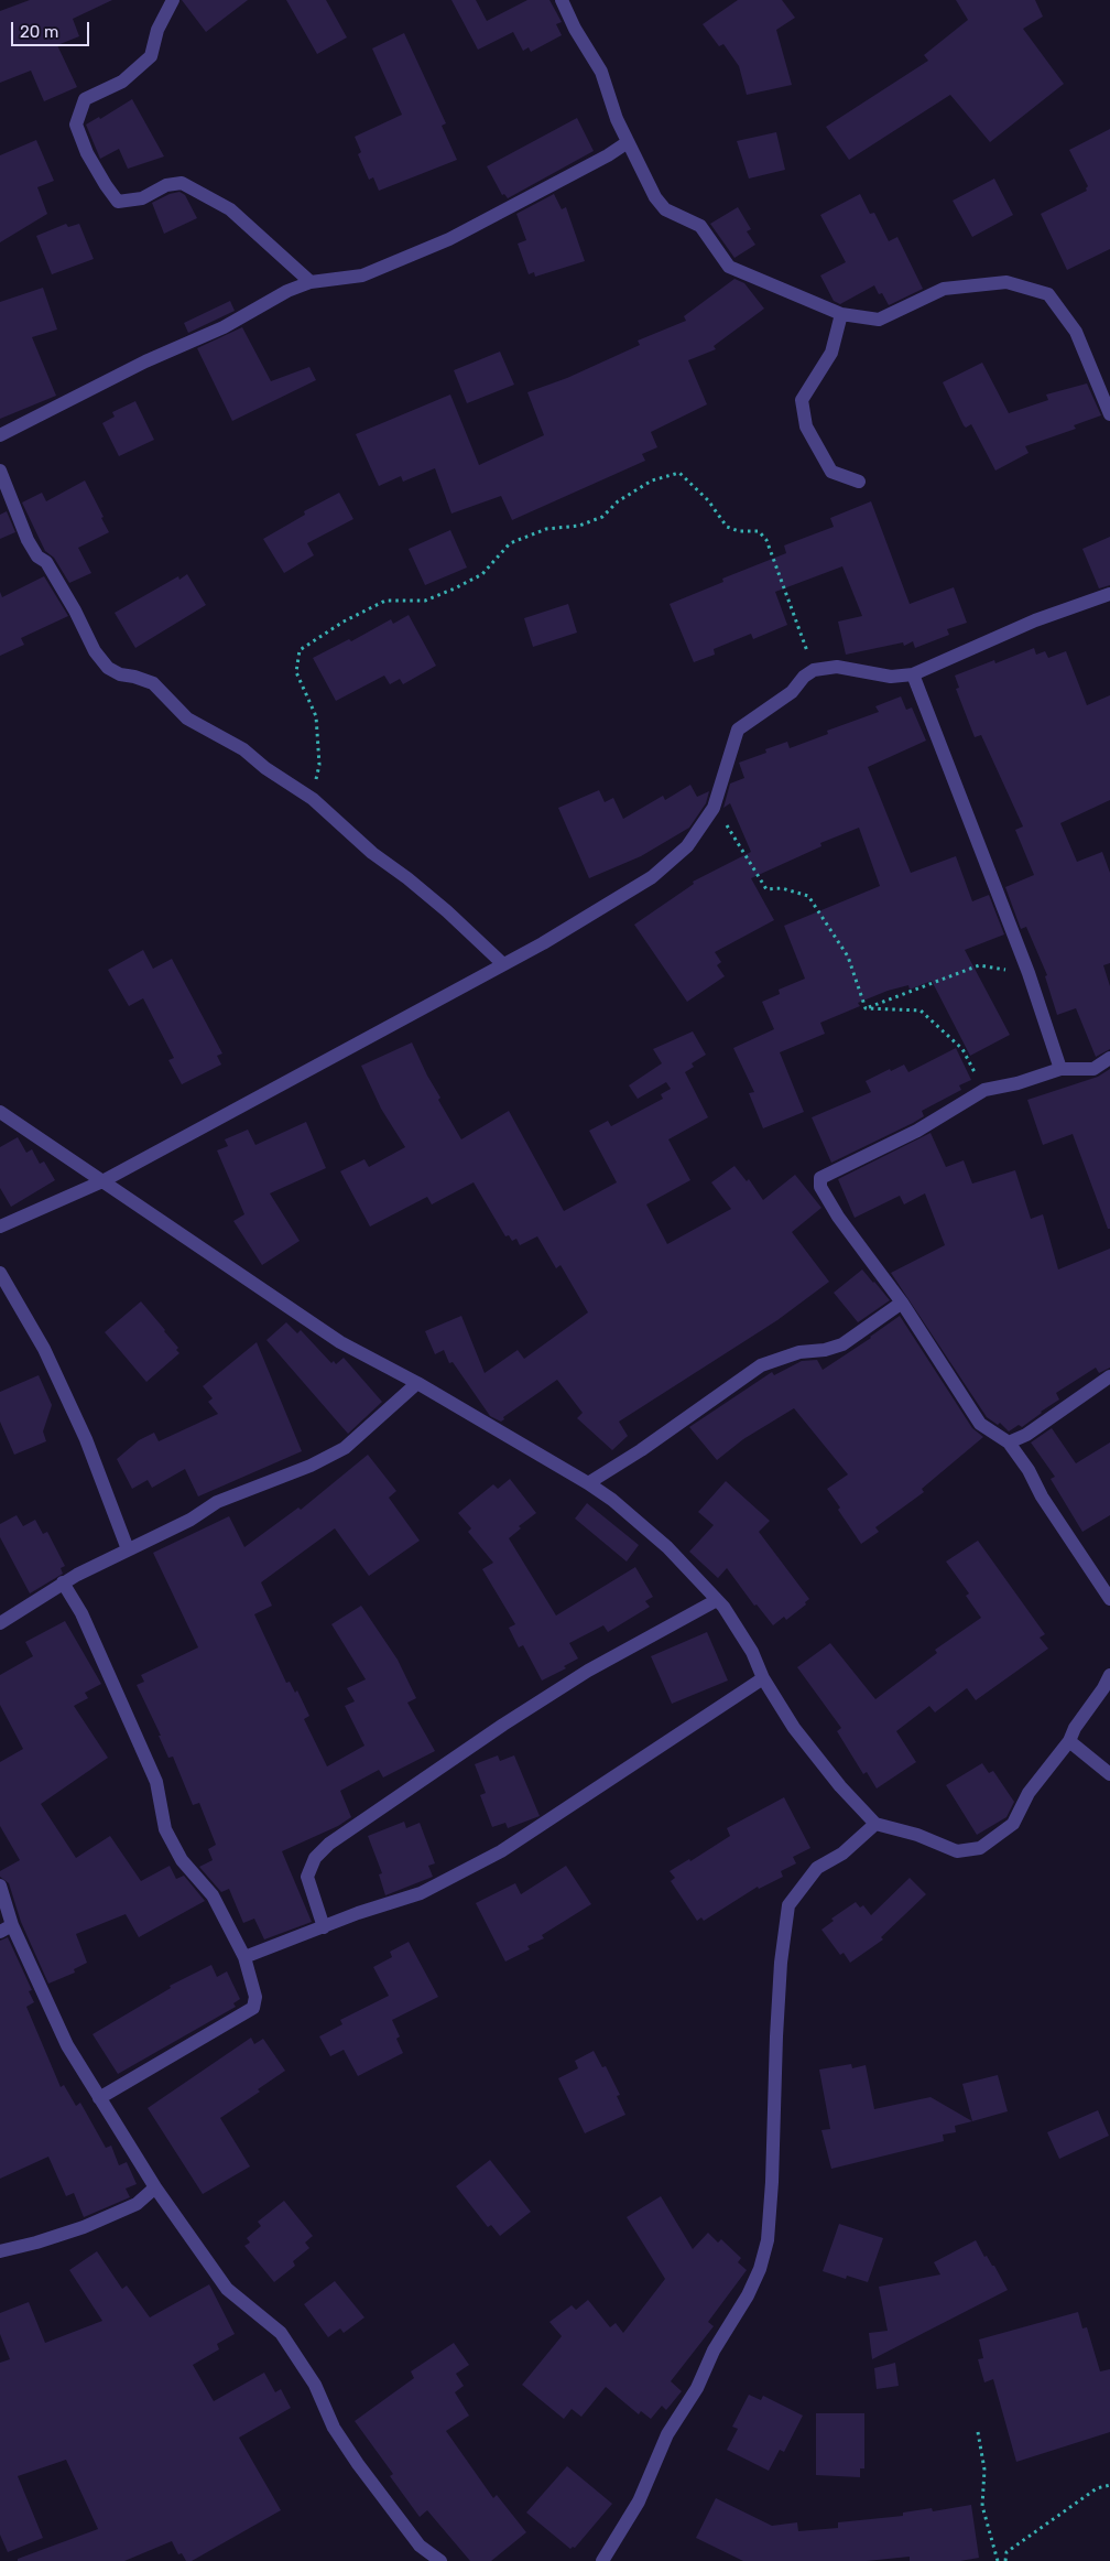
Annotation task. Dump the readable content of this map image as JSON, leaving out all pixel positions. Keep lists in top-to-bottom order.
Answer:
{
  "scale_bar": "20 m"
}
